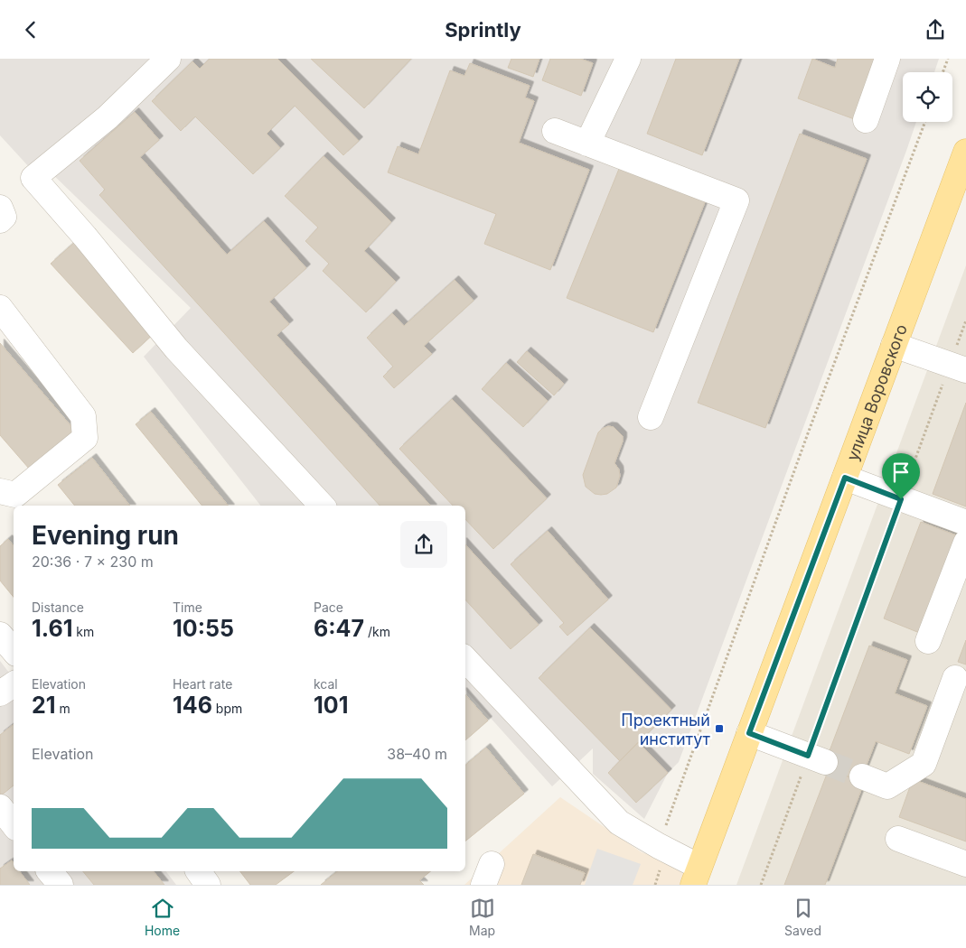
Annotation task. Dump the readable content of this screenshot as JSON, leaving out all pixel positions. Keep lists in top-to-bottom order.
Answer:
{
  "streets": {
    "main road": ["улица Воровского"]
  },
  "places": {
    "transit": ["Проектный институт"]
  },
  "page": {
    "header": "Sprintly",
    "heading": ["Evening run", "20:36 · 7 × 230 m"],
    "stats": [
      ["Distance", "1.61 km"],
      ["Time", "10:55"],
      ["Pace", "6:47 /km"],
      ["Elevation", "21 m"],
      ["Heart rate", "146 bpm"],
      ["kcal", "101"]
    ],
    "chart": ["Elevation", "38–40 m"],
    "tabs": ["Home", "Map", "Saved"]
  }
}
